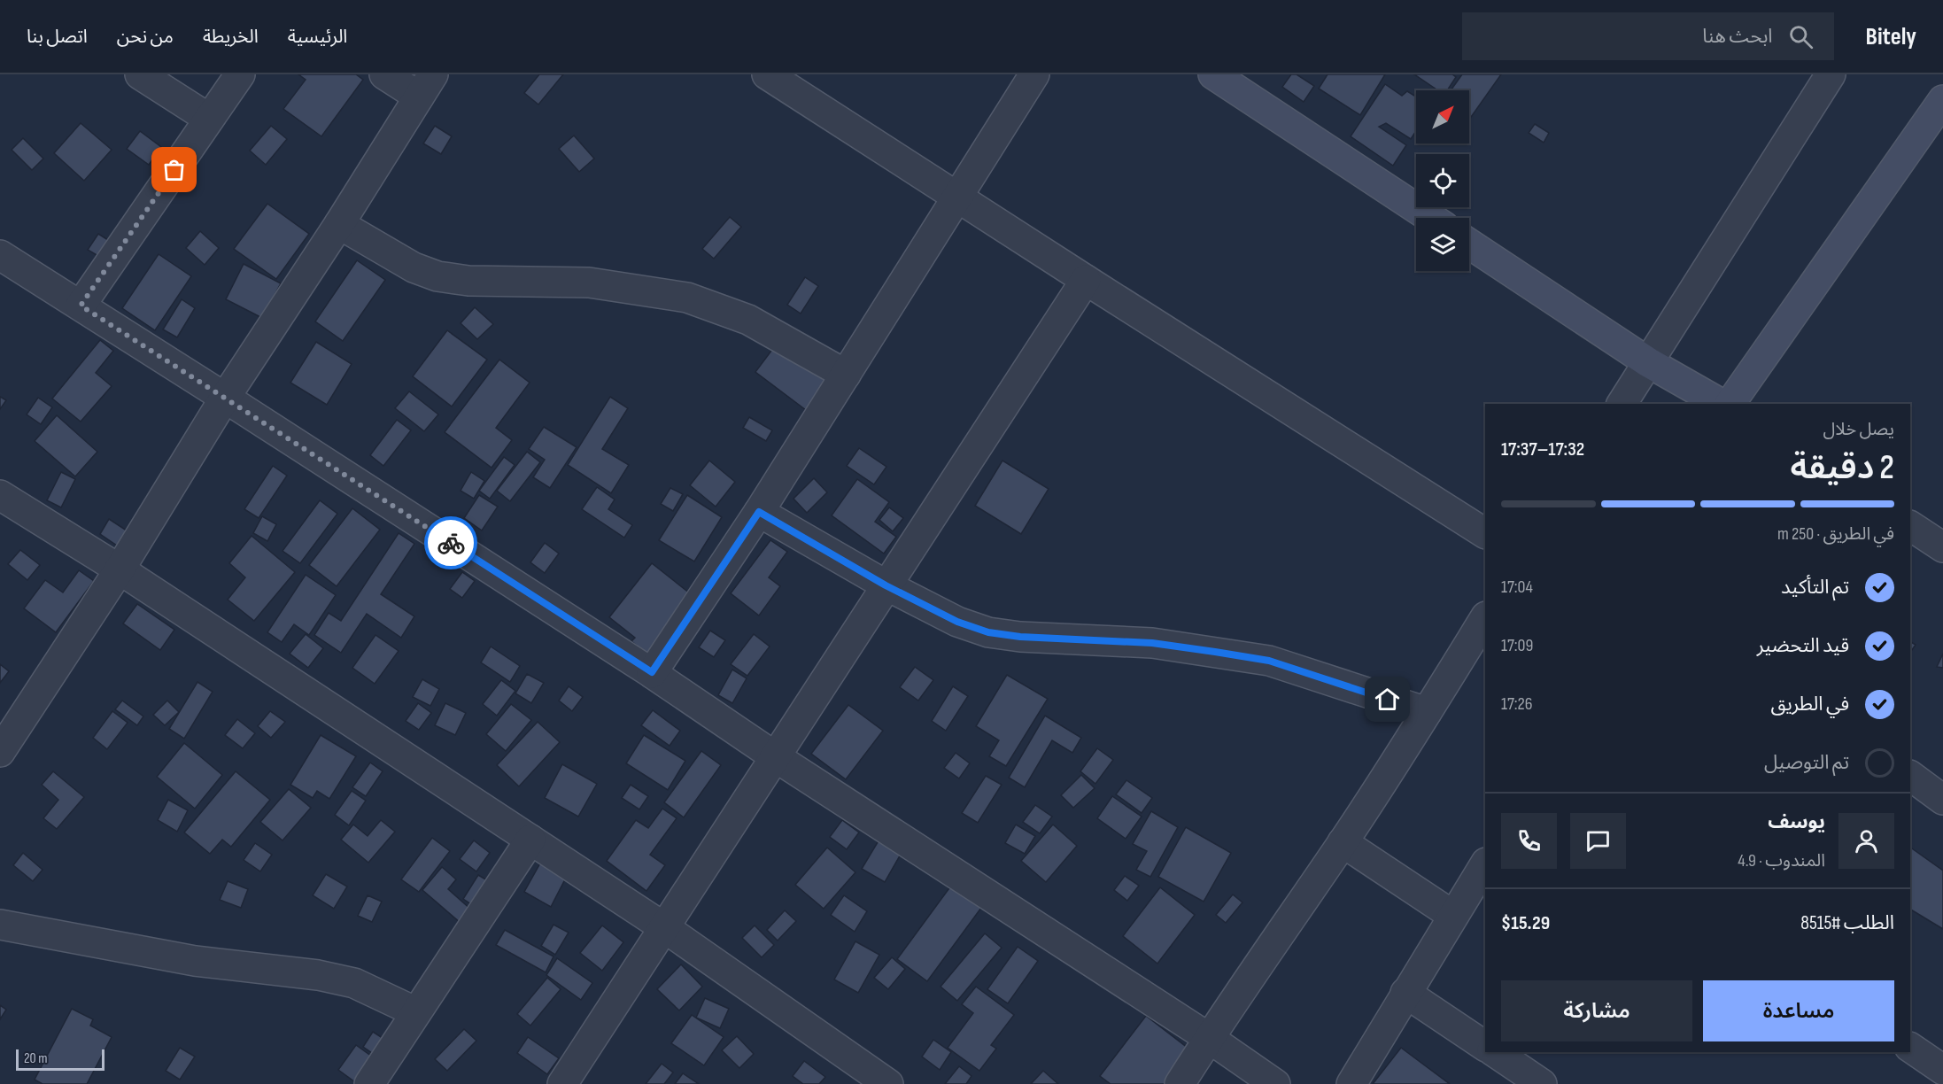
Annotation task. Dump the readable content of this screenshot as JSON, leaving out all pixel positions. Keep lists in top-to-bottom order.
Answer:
{
  "scale_bar": "20 m",
  "north": "top right",
  "page": {
    "header": "Bitely",
    "search": "ابحث هنا",
    "nav": [
      "الرئيسية",
      "الخريطة",
      "من نحن",
      "اتصل بنا"
    ],
    "heading": ["2 دقيقة", "يصل خلال", "17:32–17:37"],
    "panel": [
      "يوسف",
      "المندوب · 4.9",
      "الطلب #8515",
      "$15.29"
    ],
    "bar": "في الطريق · 250 m",
    "list": [
      ["تم التأكيد", "17:04"],
      ["قيد التحضير", "17:09"],
      ["في الطريق", "17:26"],
      "تم التوصيل"
    ],
    "buttons": ["مساعدة", "مشاركة"],
    "scale": "20 m"
  }
}
